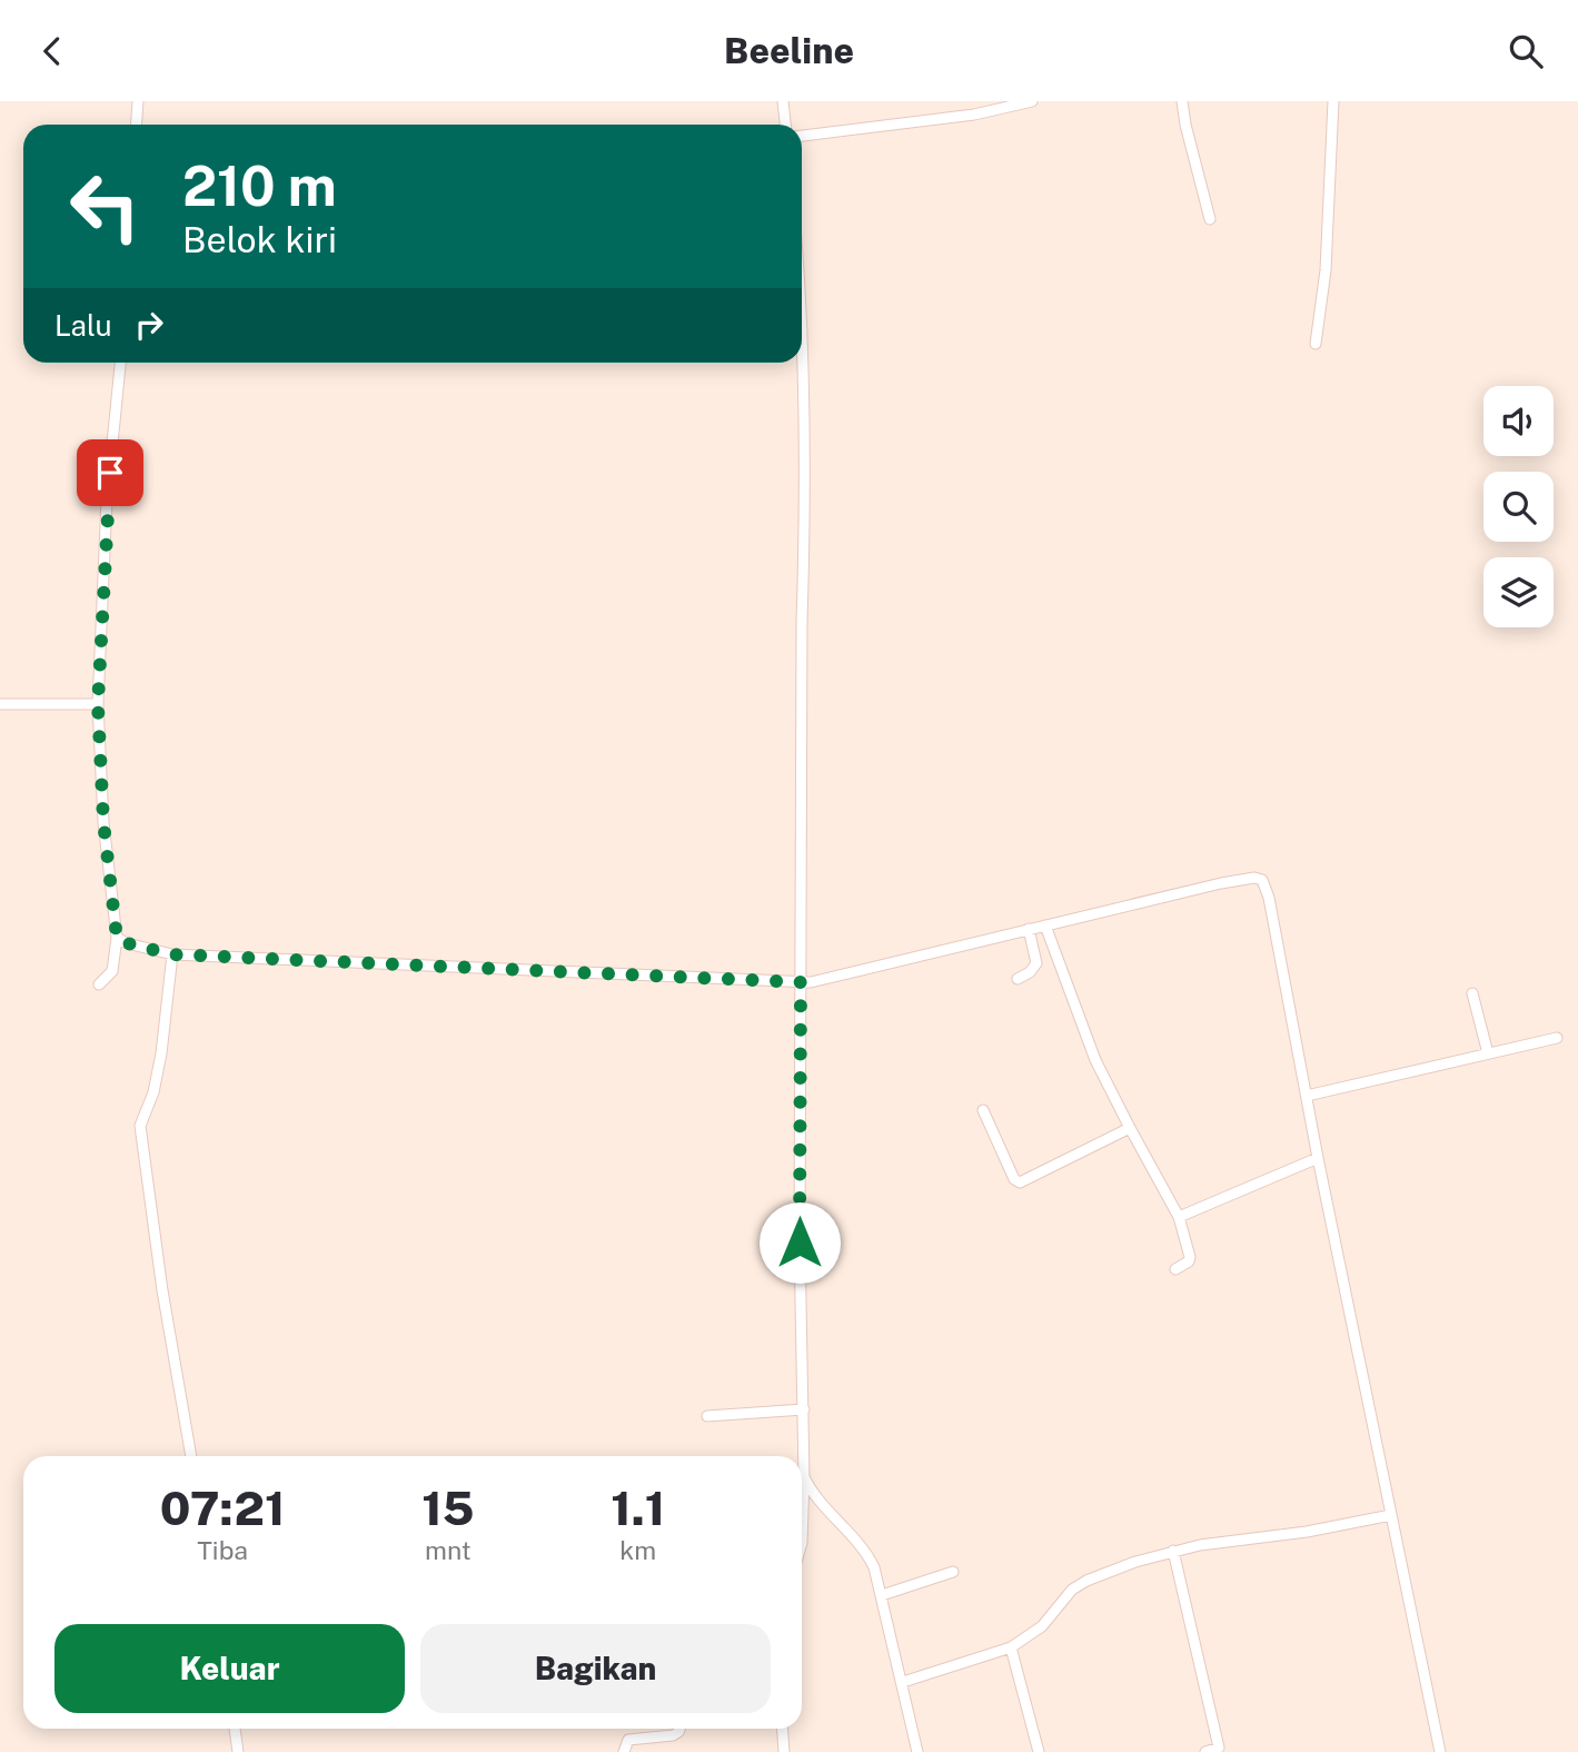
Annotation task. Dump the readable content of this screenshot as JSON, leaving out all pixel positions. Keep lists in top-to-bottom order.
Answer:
{
  "page": {
    "header": "Beeline",
    "turn": ["210 m", "Belok kiri"],
    "then": "Lalu",
    "eta": [
      "07:21",
      "Tiba",
      "15",
      "mnt",
      "1.1",
      "km"
    ],
    "buttons": ["Keluar", "Bagikan"]
  }
}
